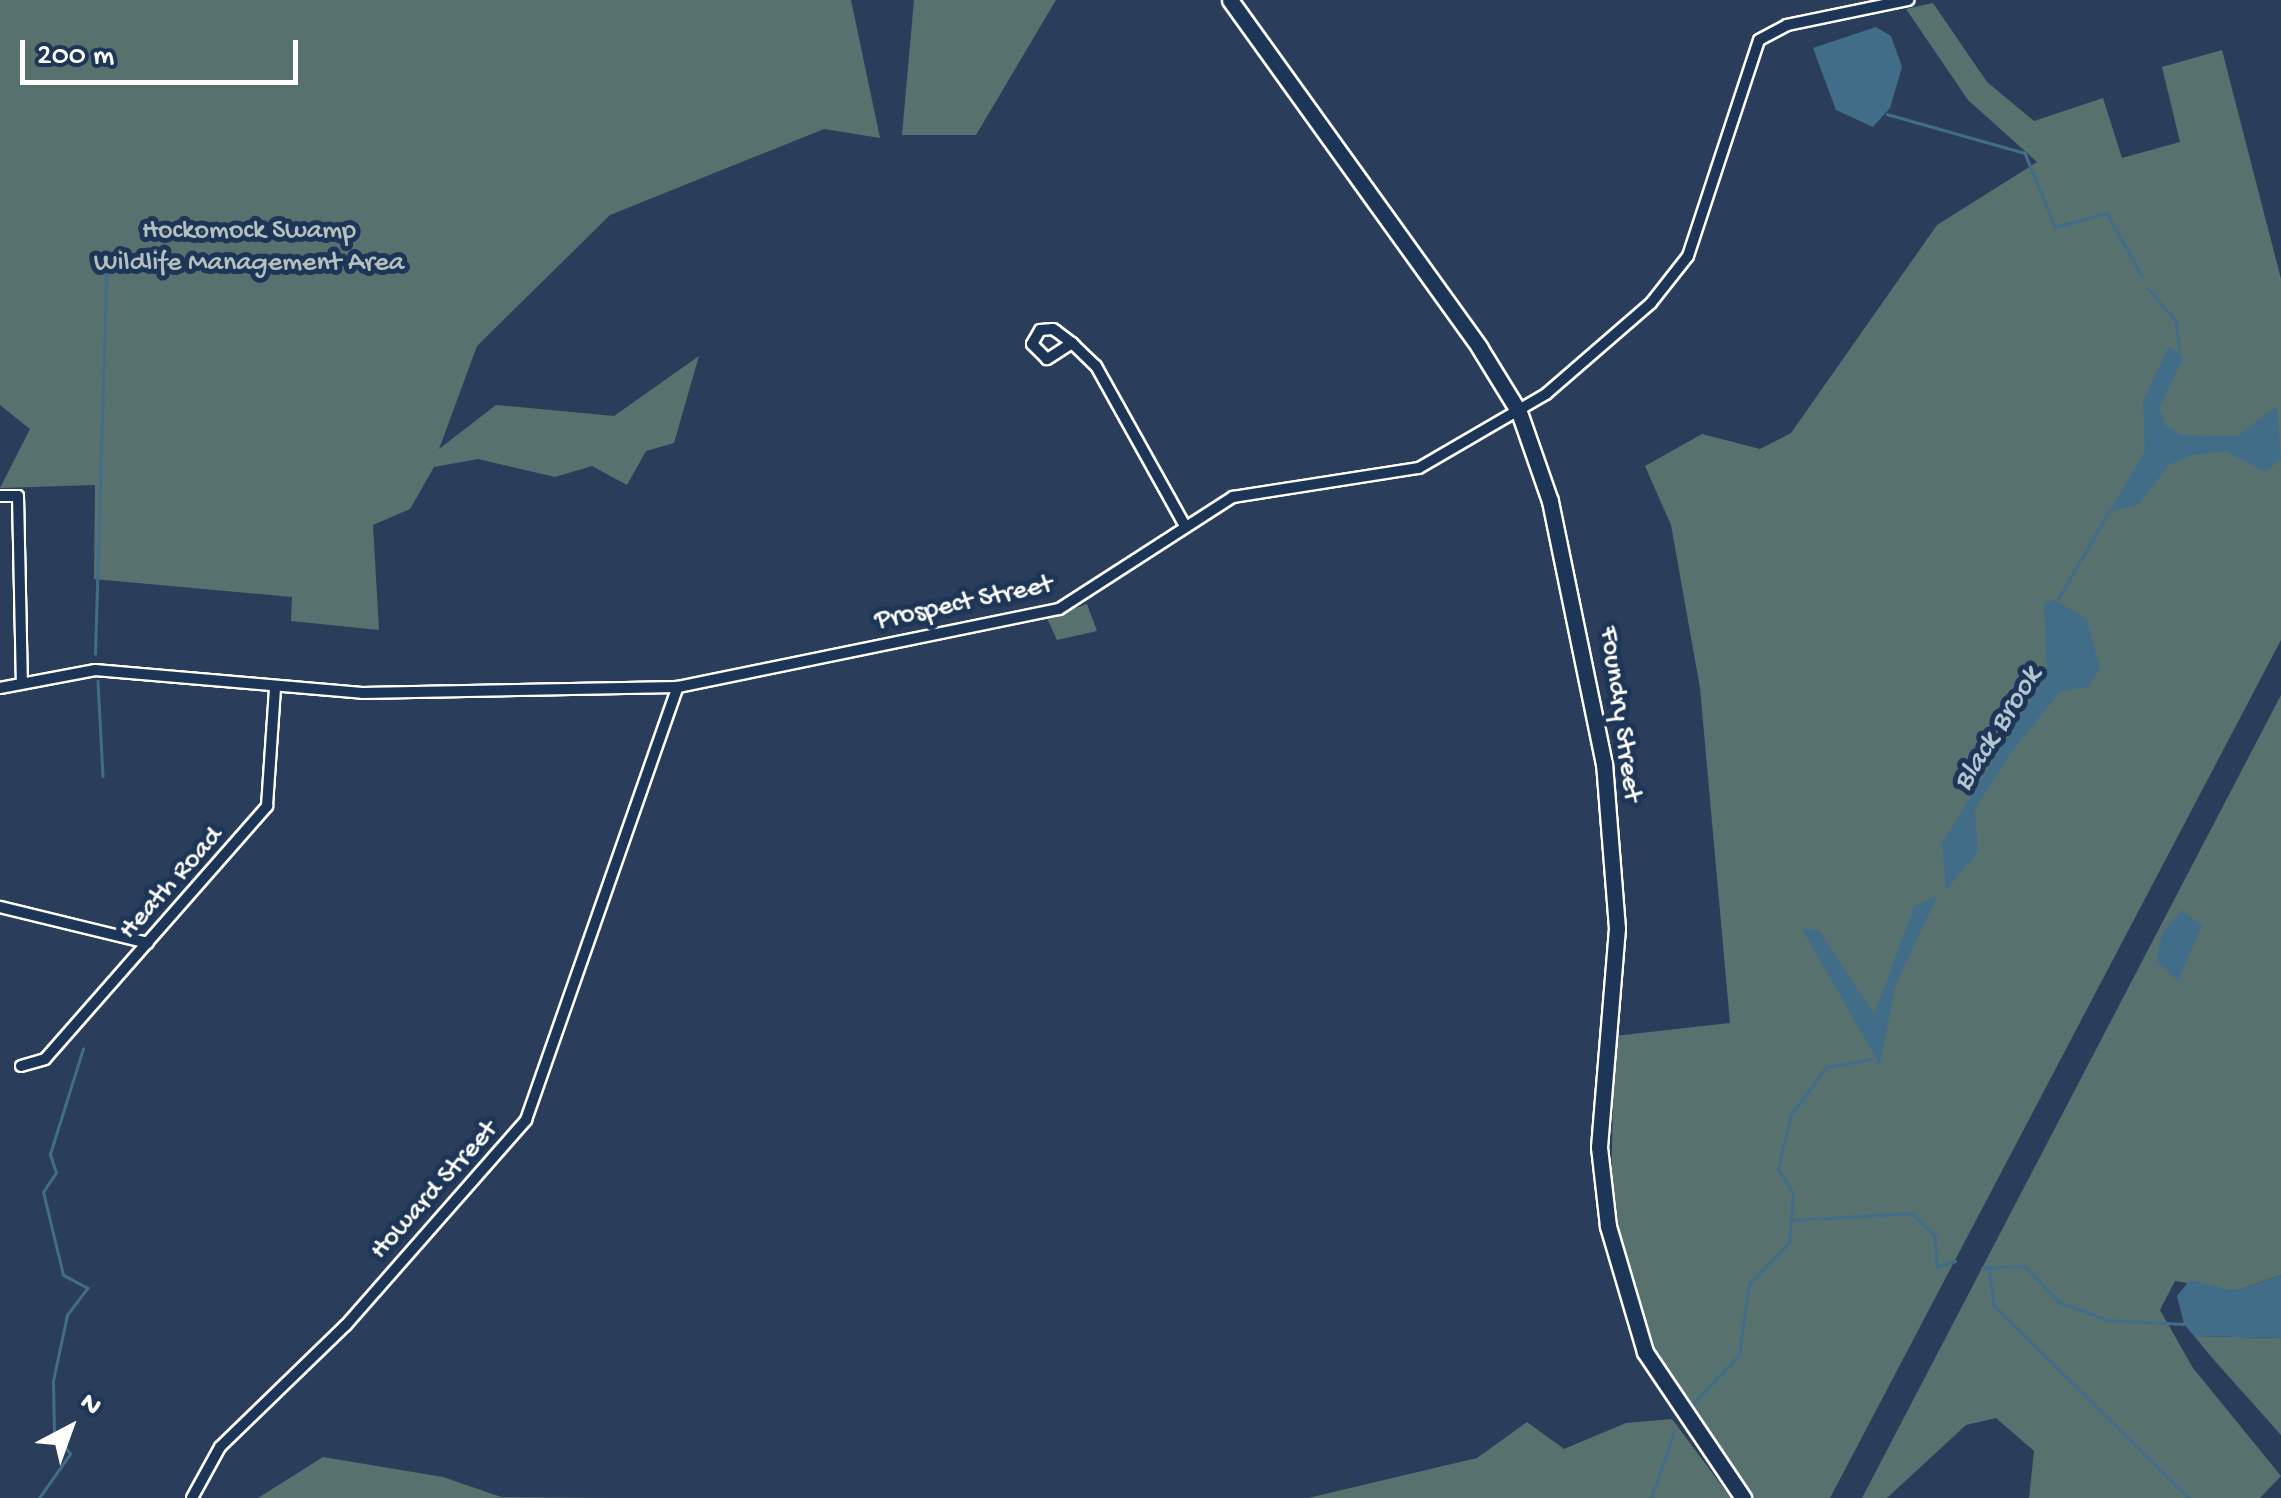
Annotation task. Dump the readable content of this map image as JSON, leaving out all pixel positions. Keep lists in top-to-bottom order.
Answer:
{
  "streets": {
    "main road": ["Foundry Street"],
    "street": ["Prospect Street", "Heath Road", "Howard Street"]
  },
  "crossings": [
    ["Prospect Street", "Foundry Street"],
    ["Prospect Street", "Heath Road"],
    ["Prospect Street", "Howard Street"]
  ],
  "water": ["Black Brook"],
  "parks": ["Hockomock Swamp Wildlife Management Area"],
  "scale_bar": "200 m",
  "north": "top right"
}
